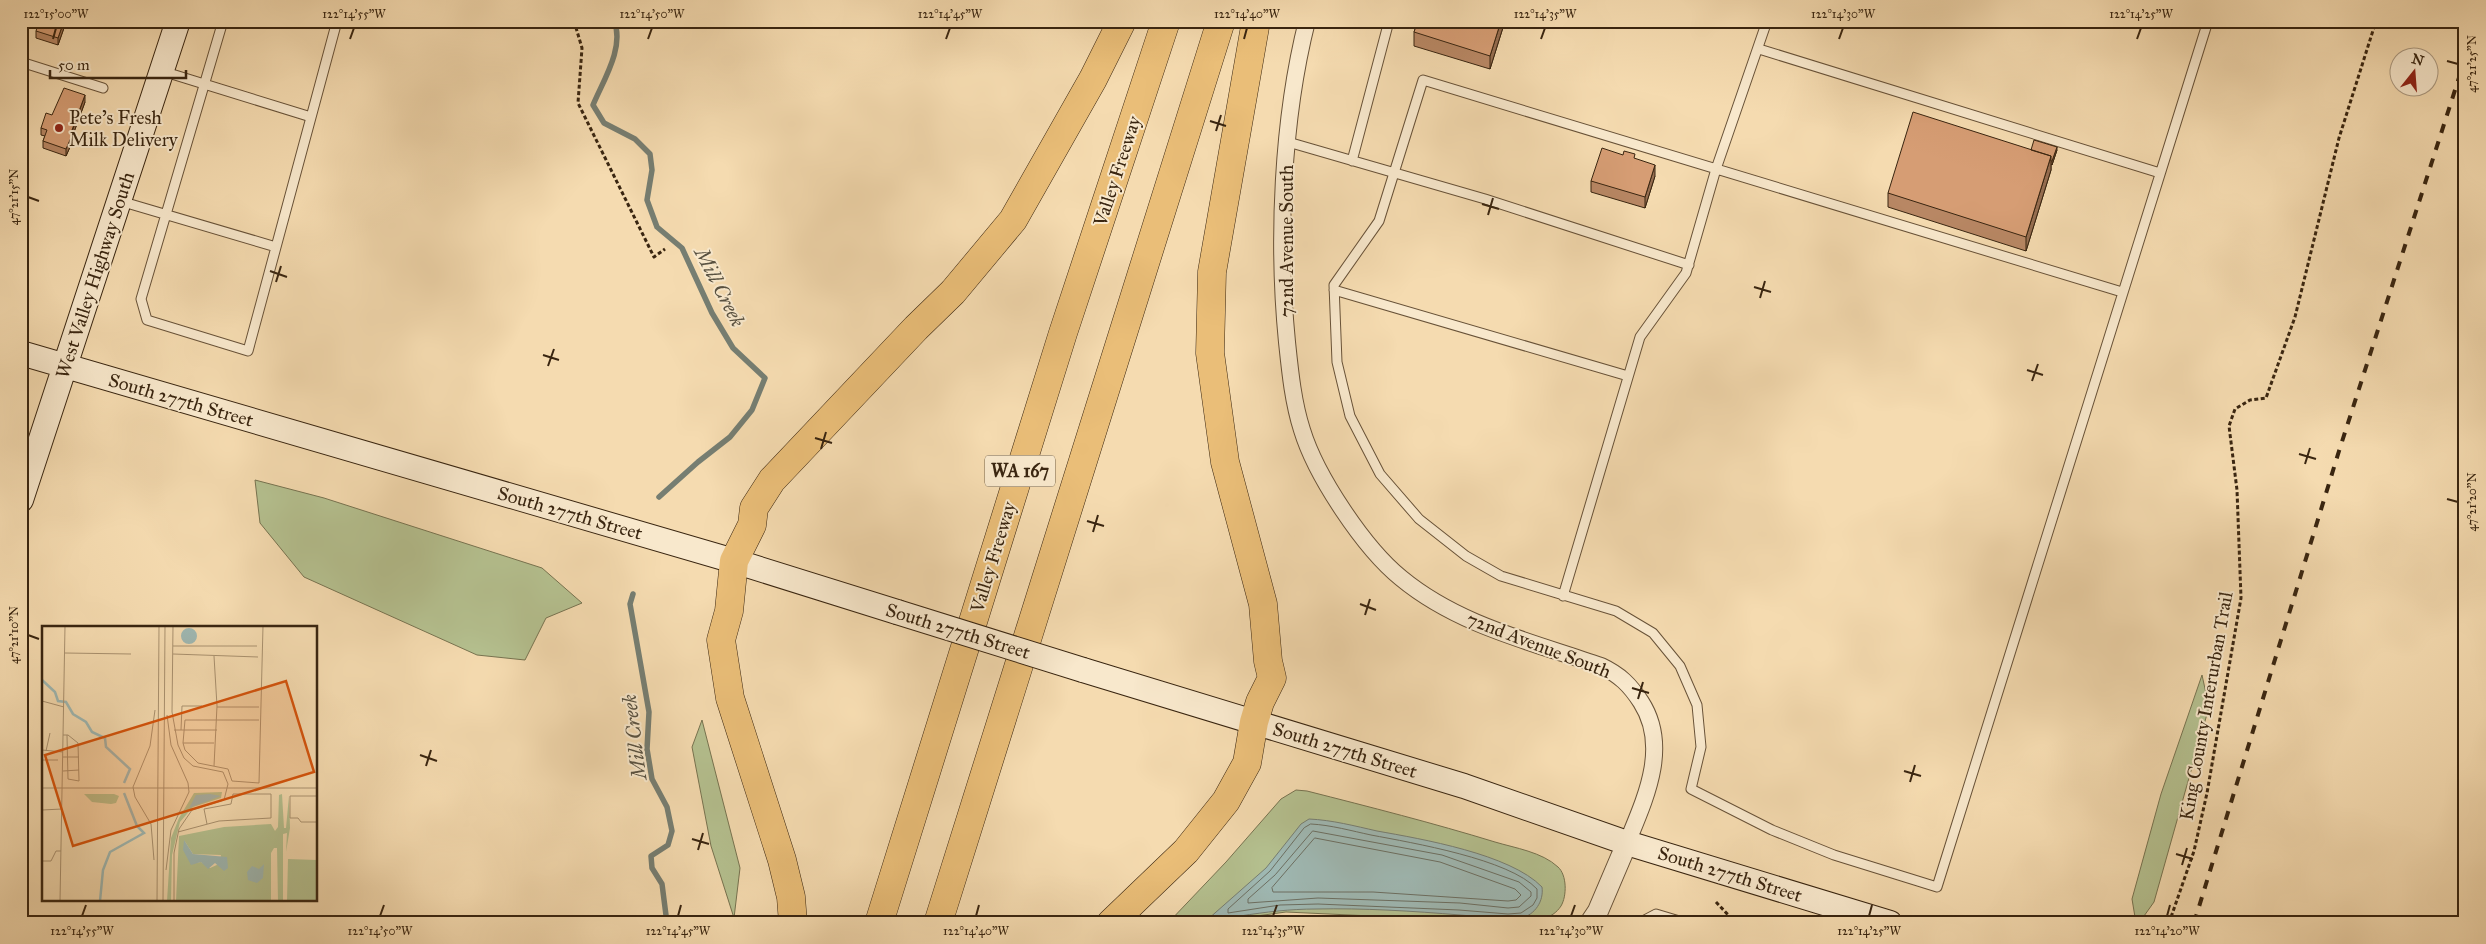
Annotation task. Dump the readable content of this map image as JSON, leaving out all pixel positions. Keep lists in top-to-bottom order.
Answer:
{
  "streets": {
    "highway": ["Valley Freeway", "WA 167"],
    "main road": ["West Valley Highway South", "South 277th Street"],
    "street": ["72nd Avenue South"],
    "path": ["King County Interurban Trail"]
  },
  "crossings": [
    ["72nd Avenue South", "South 277th Street"],
    ["West Valley Highway South", "South 277th Street"]
  ],
  "water": ["Mill Creek"],
  "places": ["Pete's Fresh Milk Delivery"],
  "scale_bar": "50 m",
  "north": "top",
  "coordinates": [
    "122°15'00\"W",
    "122°14'55\"W",
    "122°14'50\"W",
    "122°14'45\"W",
    "122°14'40\"W",
    "122°14'35\"W",
    "122°14'30\"W",
    "122°14'25\"W",
    "47°21'25\"N",
    "47°21'15\"N",
    "47°21'20\"N",
    "47°21'10\"N",
    "122°14'20\"W"
  ]
}
